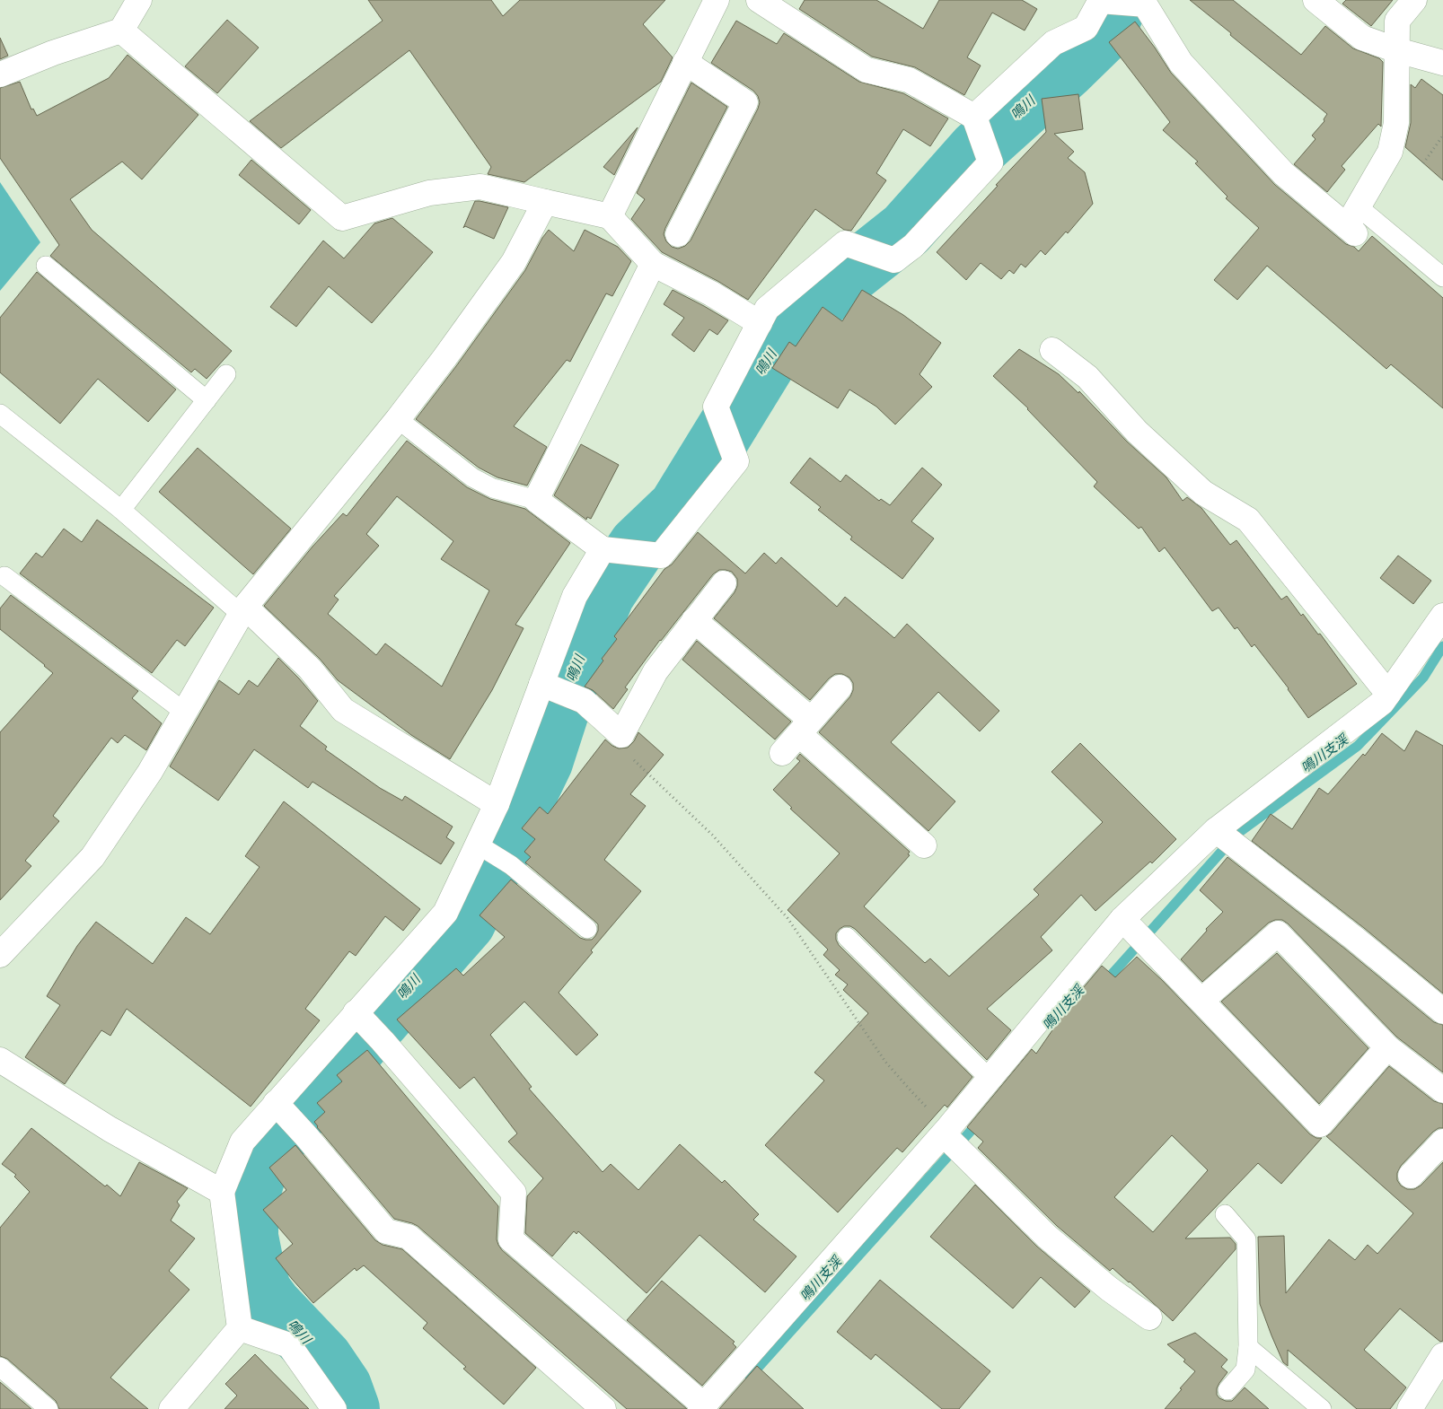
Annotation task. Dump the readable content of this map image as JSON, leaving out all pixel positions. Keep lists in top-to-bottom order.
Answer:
{
  "water": ["鳴川", "鳴川支渓"]
}
